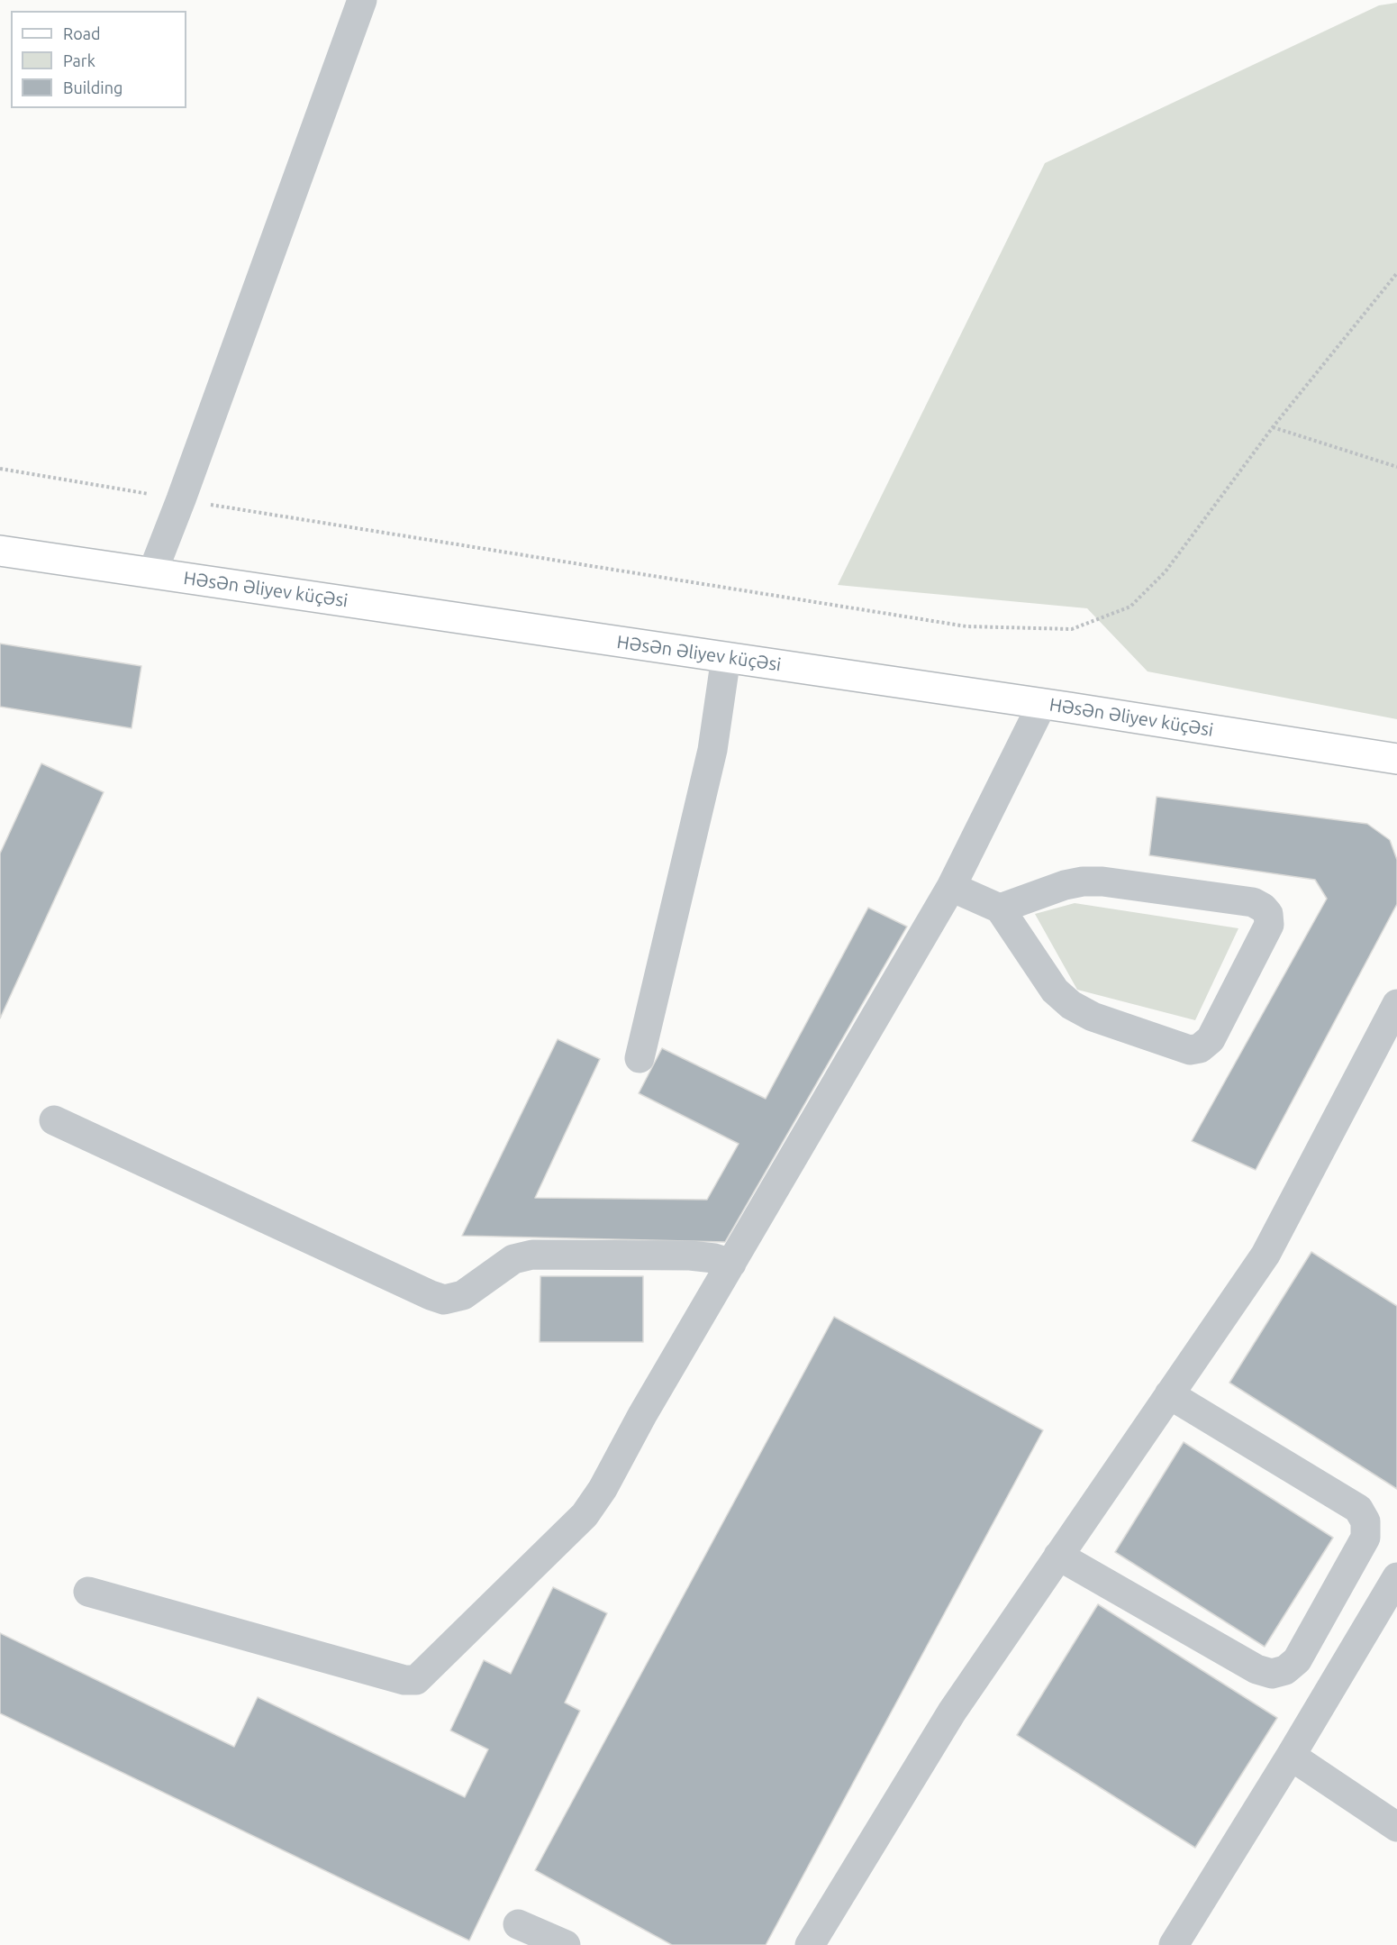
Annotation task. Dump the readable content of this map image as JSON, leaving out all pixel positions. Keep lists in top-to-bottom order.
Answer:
{
  "streets": {
    "main road": ["Həsən Əliyev küçəsi"]
  },
  "legend": ["Road", "Park", "Building"]
}
